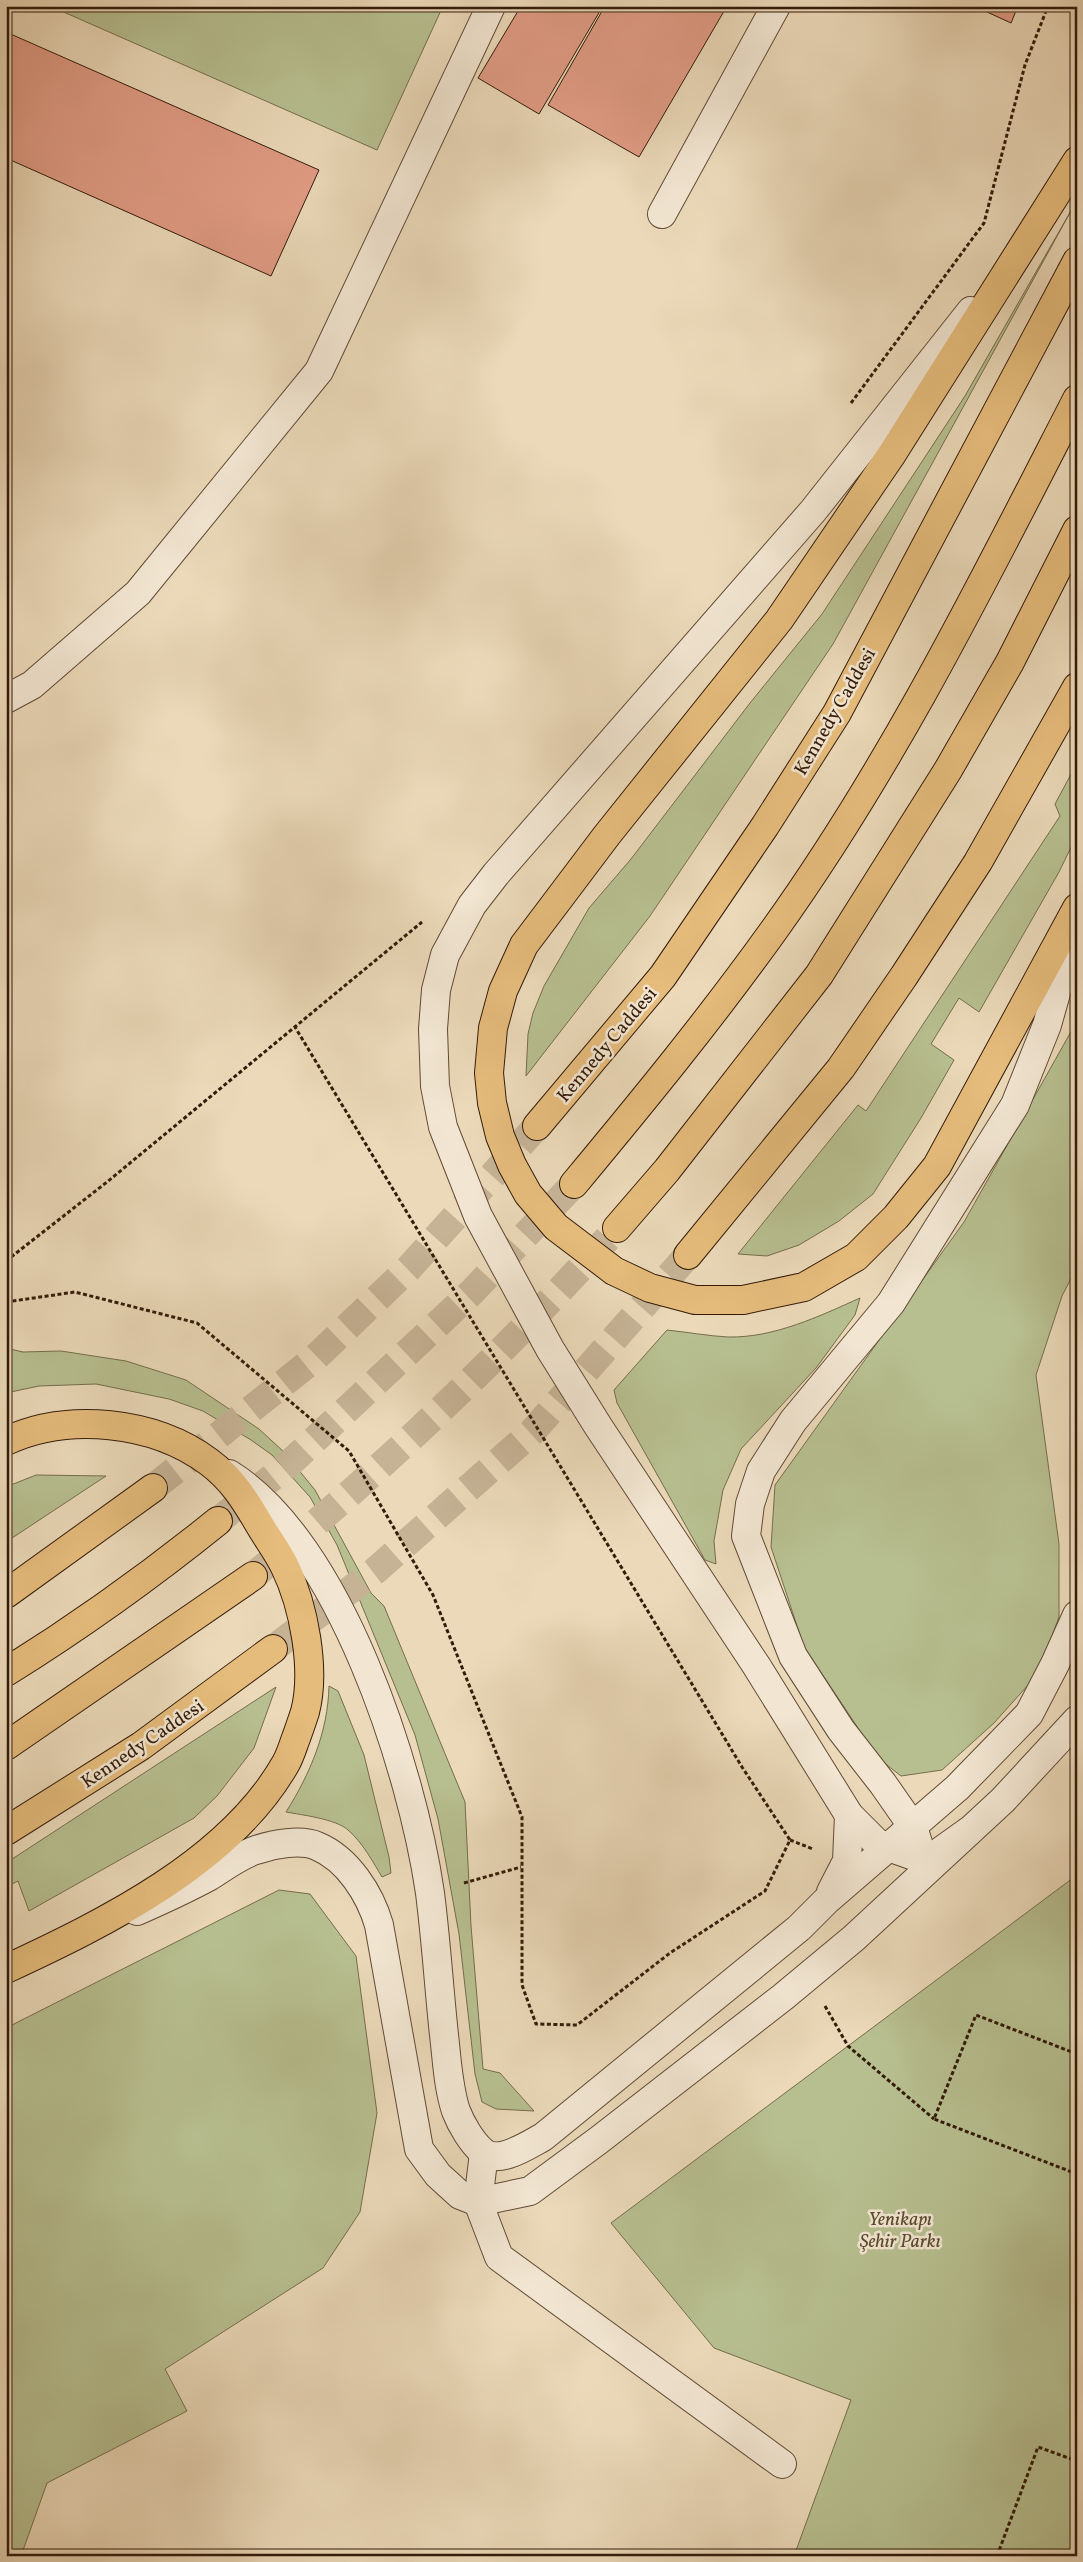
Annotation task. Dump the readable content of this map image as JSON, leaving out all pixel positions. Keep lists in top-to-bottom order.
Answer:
{
  "streets": {
    "main road": ["Kennedy Caddesi"]
  },
  "parks": ["Yenikapı Şehir Parkı"]
}
